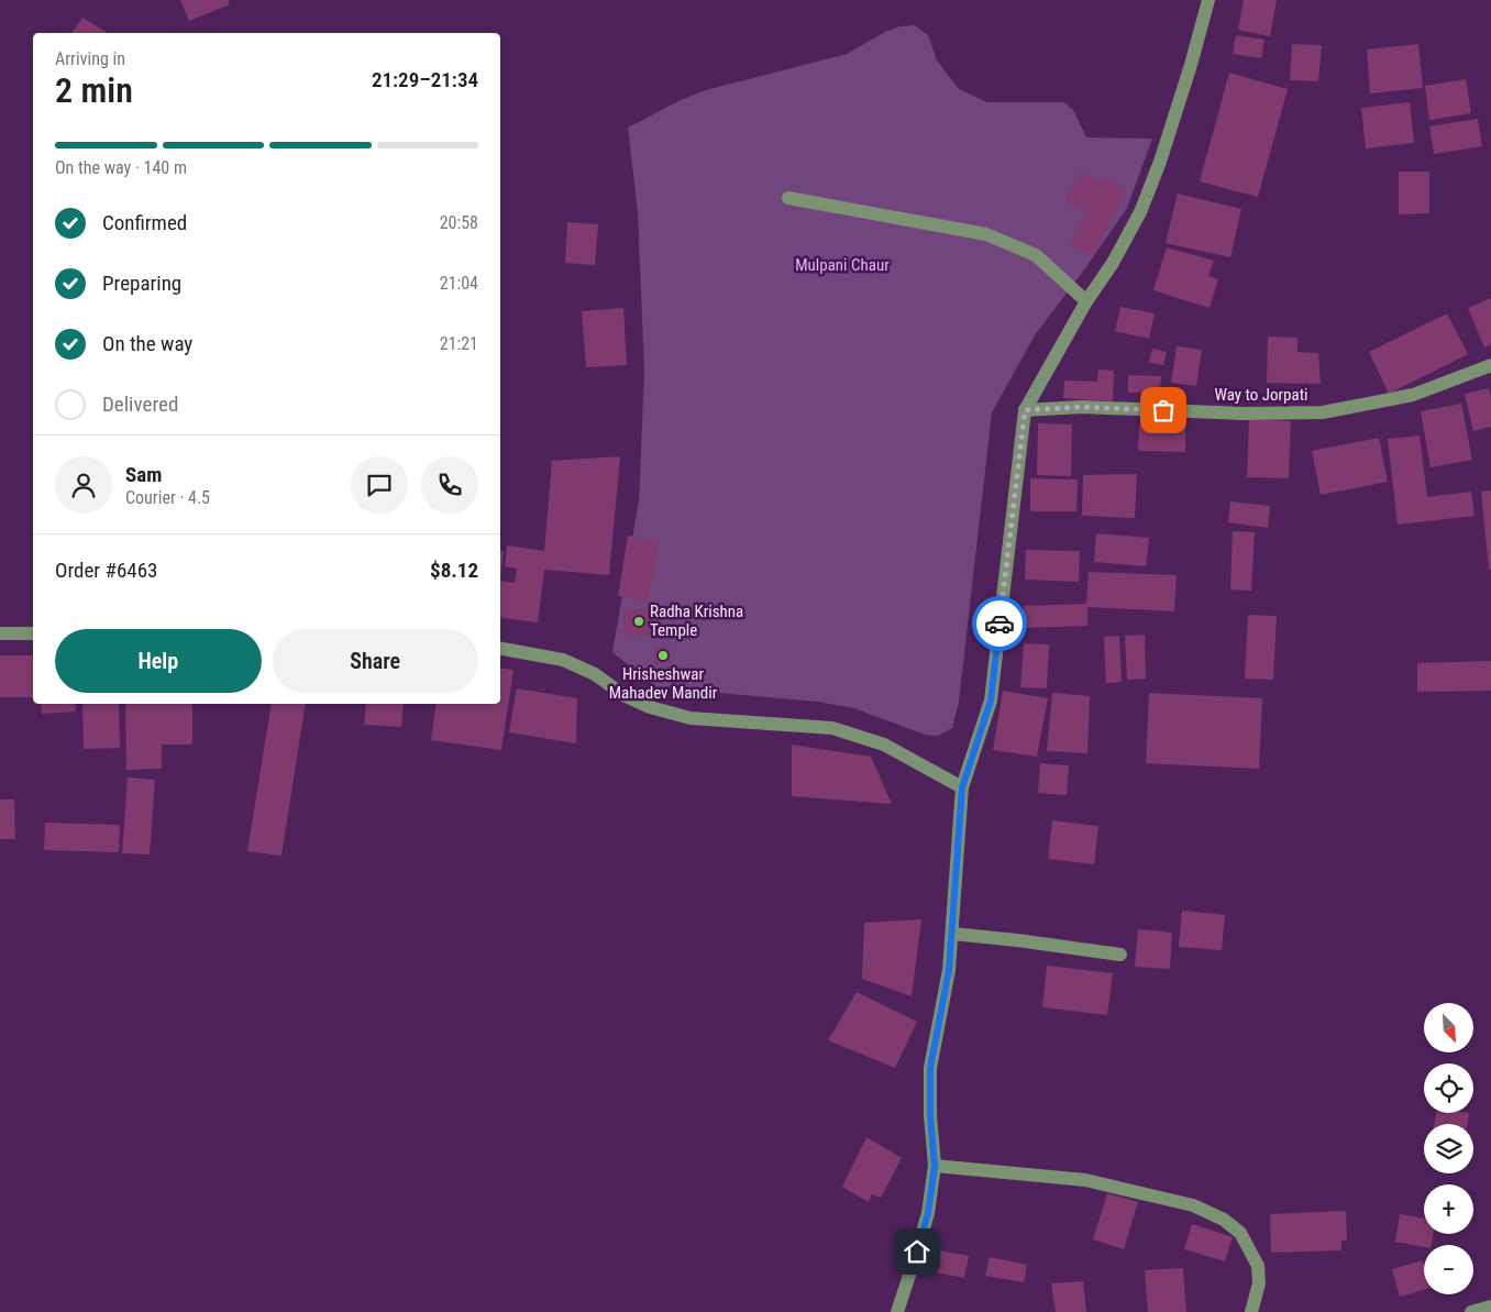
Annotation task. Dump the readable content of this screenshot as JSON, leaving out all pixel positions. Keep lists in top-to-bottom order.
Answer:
{
  "streets": {
    "street": ["Way to Jorpati"]
  },
  "parks": ["Mulpani Chaur"],
  "places": ["Radha Krishna Temple", "Hrisheshwar Mahadev Mandir"],
  "north": "bottom right",
  "page": {
    "heading": ["2 min", "Arriving in", "21:29–21:34"],
    "panel": [
      "Sam",
      "Courier · 4.5",
      "Order #6463",
      "$8.12"
    ],
    "bar": "On the way · 140 m",
    "list": [
      ["Confirmed", "20:58"],
      ["Preparing", "21:04"],
      ["On the way", "21:21"],
      "Delivered"
    ],
    "buttons": ["Help", "Share"],
    "map_buttons": ["+", "−"]
  }
}
